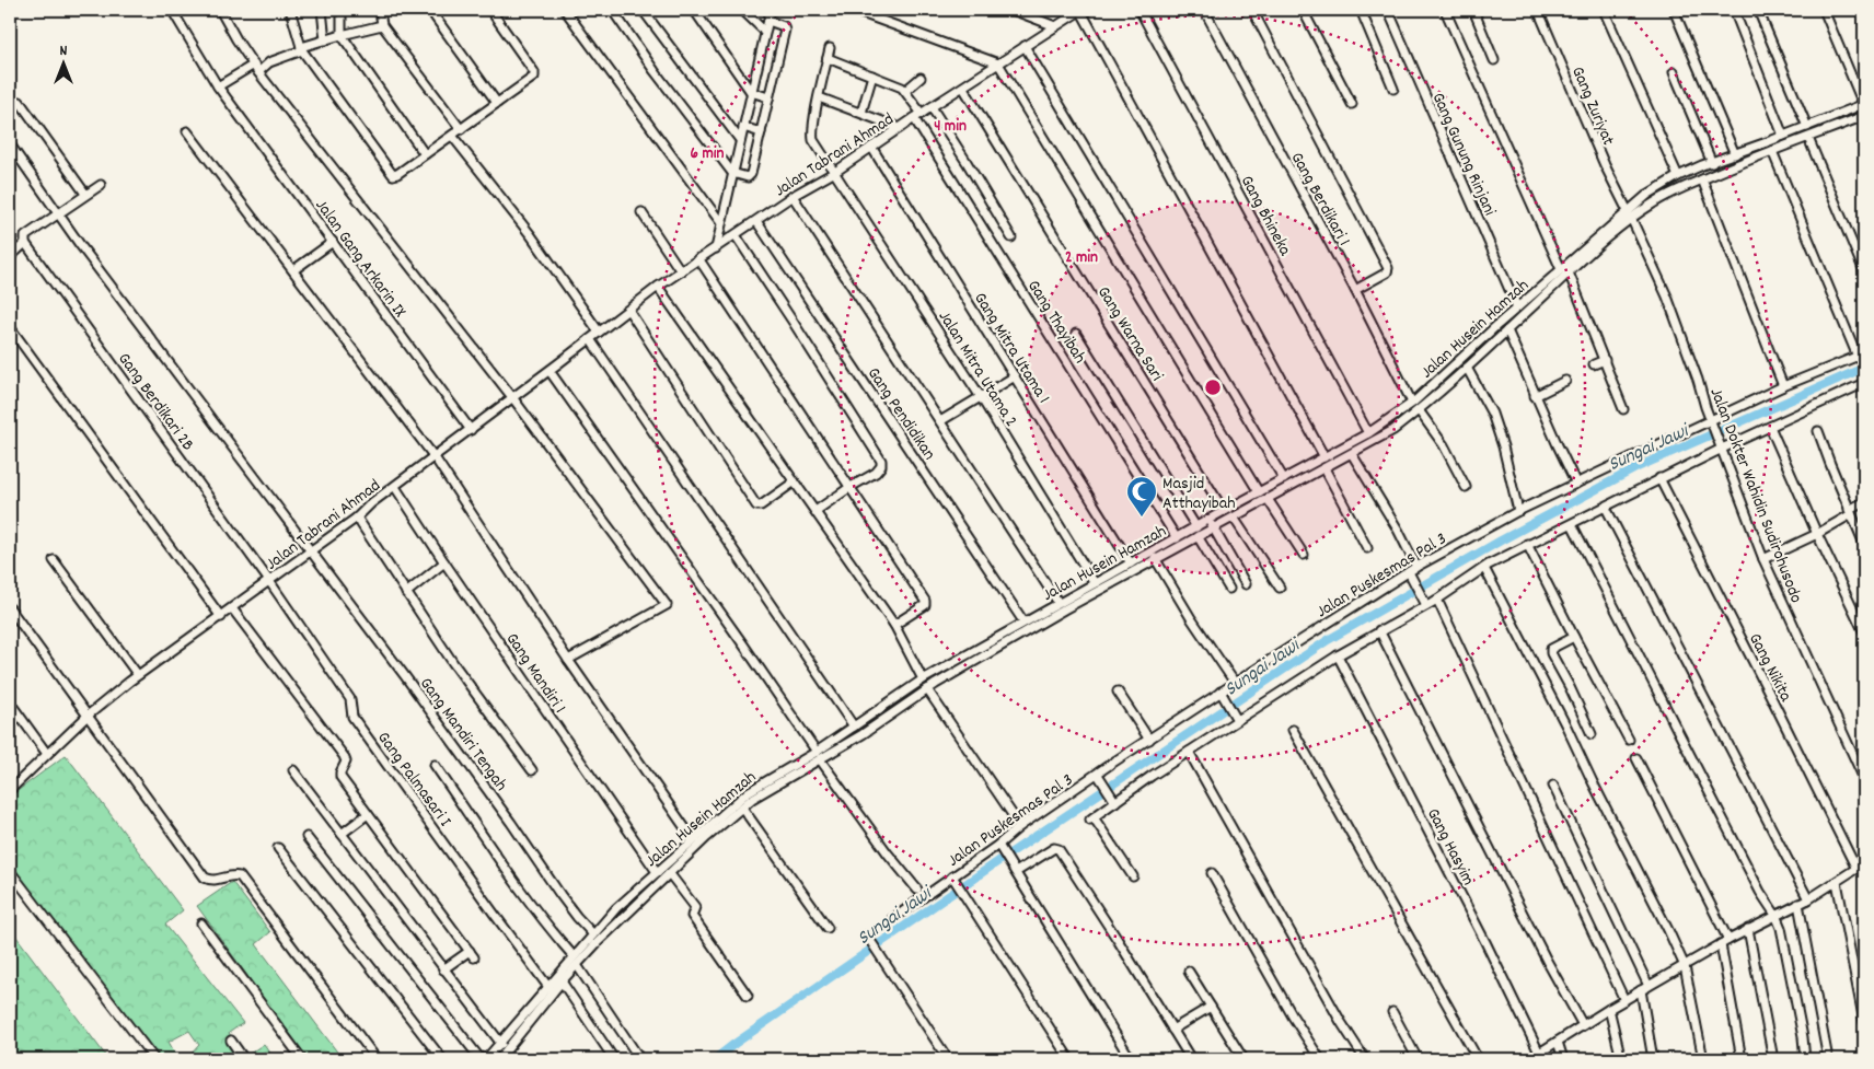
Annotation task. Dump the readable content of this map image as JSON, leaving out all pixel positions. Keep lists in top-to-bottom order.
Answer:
{
  "streets": {
    "street": [
      "Gang Zuriyat",
      "Jalan Tabrani Ahmad",
      "Gang Gunung Rinjani",
      "Gang Berdikari 1",
      "Gang Bhineka",
      "Jalan Gang Arkarin IX",
      "Gang Thayibah",
      "Jalan Husein Hamzah",
      "Gang Warna Sari",
      "Gang Mitra Utama 1",
      "Jalan Mitra Utama 2",
      "Gang Berdikari 2B",
      "Gang Pendidikan",
      "Jalan Dokter Wahidin Sudirohusodo",
      "Jalan Puskesmas Pal 3",
      "Gang Nikita",
      "Gang Mandiri 1",
      "Gang Mandiri Tengah",
      "Gang Palmasari I",
      "Gang Hasyim"
    ]
  },
  "crossings": [
    ["Gang Zuriyat", "Jalan Husein Hamzah"],
    ["Gang Zuriyat", "Jalan Dokter Wahidin Sudirohusodo"],
    ["Jalan Tabrani Ahmad", "Jalan Gang Arkarin IX"],
    ["Jalan Tabrani Ahmad", "Gang Thayibah"],
    ["Jalan Tabrani Ahmad", "Gang Warna Sari"],
    ["Jalan Tabrani Ahmad", "Gang Mitra Utama 1"],
    ["Jalan Tabrani Ahmad", "Jalan Mitra Utama 2"],
    ["Jalan Tabrani Ahmad", "Gang Berdikari 2B"],
    ["Jalan Tabrani Ahmad", "Gang Pendidikan"],
    ["Jalan Tabrani Ahmad", "Gang Mandiri 1"],
    ["Jalan Tabrani Ahmad", "Gang Mandiri Tengah"],
    ["Jalan Tabrani Ahmad", "Gang Palmasari I"],
    ["Gang Gunung Rinjani", "Jalan Husein Hamzah"],
    ["Gang Berdikari 1", "Jalan Husein Hamzah"],
    ["Gang Bhineka", "Jalan Husein Hamzah"],
    ["Gang Thayibah", "Jalan Husein Hamzah"],
    ["Jalan Husein Hamzah", "Gang Warna Sari"],
    ["Jalan Husein Hamzah", "Gang Mitra Utama 1"],
    ["Jalan Husein Hamzah", "Jalan Mitra Utama 2"],
    ["Jalan Husein Hamzah", "Gang Pendidikan"],
    ["Jalan Husein Hamzah", "Jalan Dokter Wahidin Sudirohusodo"],
    ["Jalan Husein Hamzah", "Gang Mandiri 1"],
    ["Jalan Husein Hamzah", "Gang Mandiri Tengah"],
    ["Jalan Husein Hamzah", "Gang Palmasari I"],
    ["Gang Berdikari 2B", "Gang Palmasari I"],
    ["Jalan Dokter Wahidin Sudirohusodo", "Jalan Puskesmas Pal 3"]
  ],
  "water": ["Sungai Jawi"],
  "places": {
    "mosque": ["Masjid Atthayibah"]
  },
  "north": "top",
  "rings": ["4 min", "6 min", "2 min"]
}
